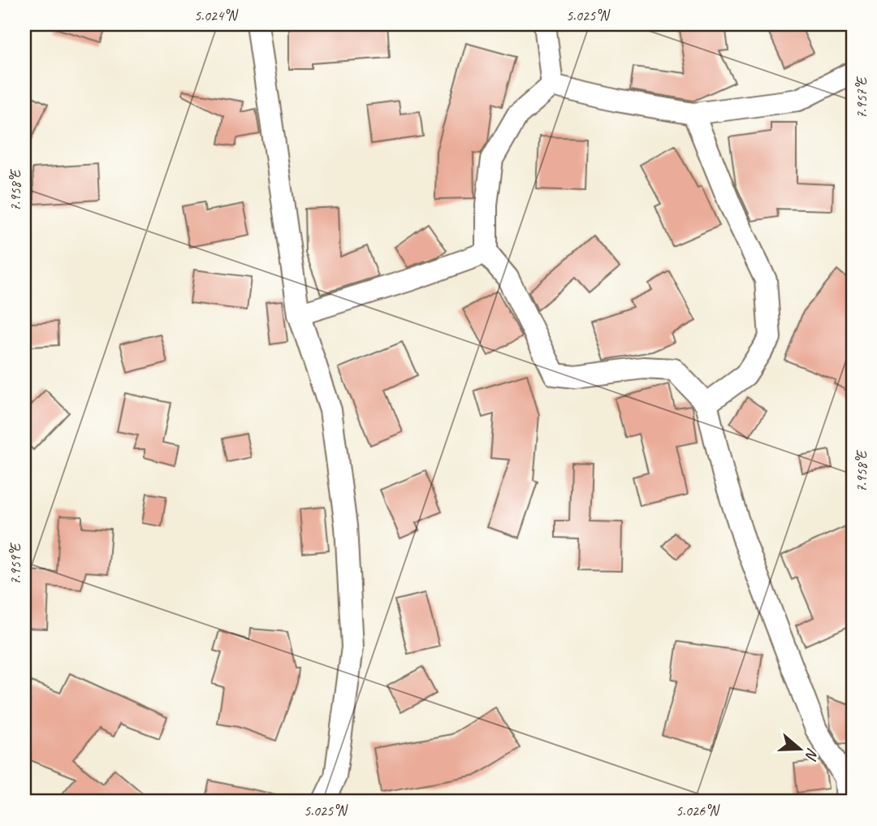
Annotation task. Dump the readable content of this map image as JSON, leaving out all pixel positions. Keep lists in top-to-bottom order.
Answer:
{
  "north": "right",
  "coordinates": [
    "5.024°N",
    "5.025°N",
    "7.957°E",
    "7.958°E",
    "7.959°E",
    "5.026°N"
  ]
}
